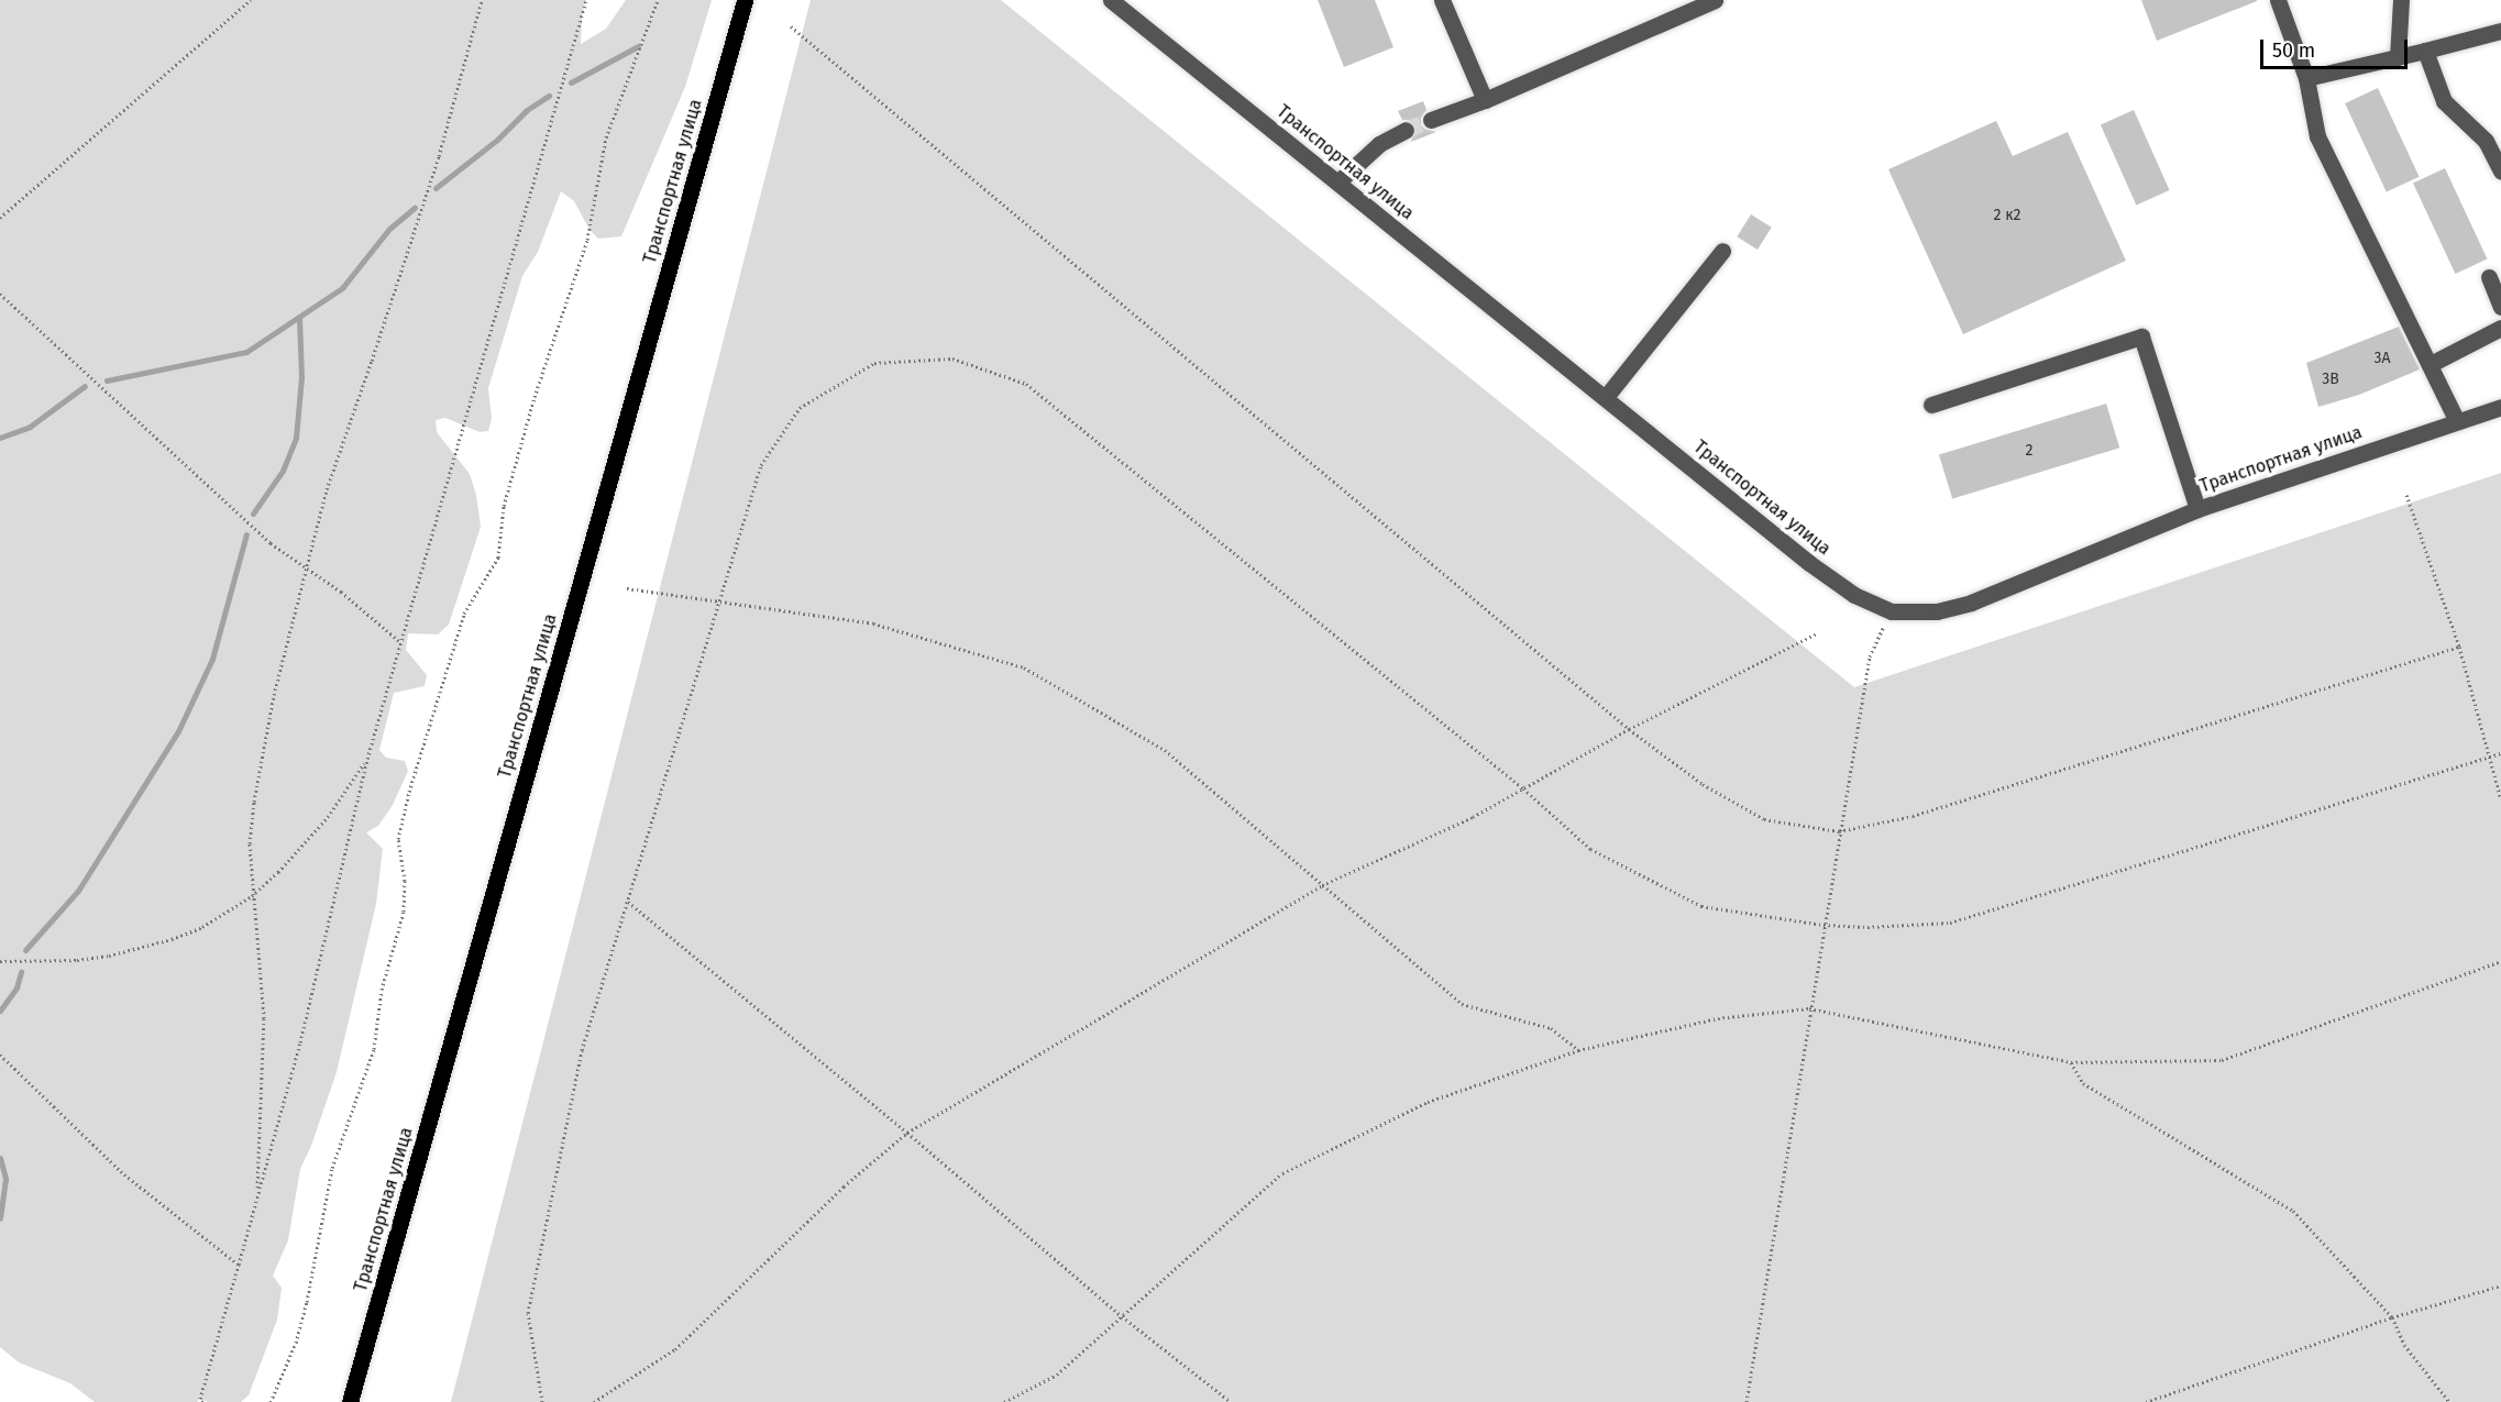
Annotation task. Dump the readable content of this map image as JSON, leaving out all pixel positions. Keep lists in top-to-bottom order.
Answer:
{
  "streets": {
    "main road": ["Транспортная улица"]
  },
  "house_numbers": [
    "2 к2",
    "3А",
    "3В",
    "2"
  ],
  "scale_bar": "50 m"
}
